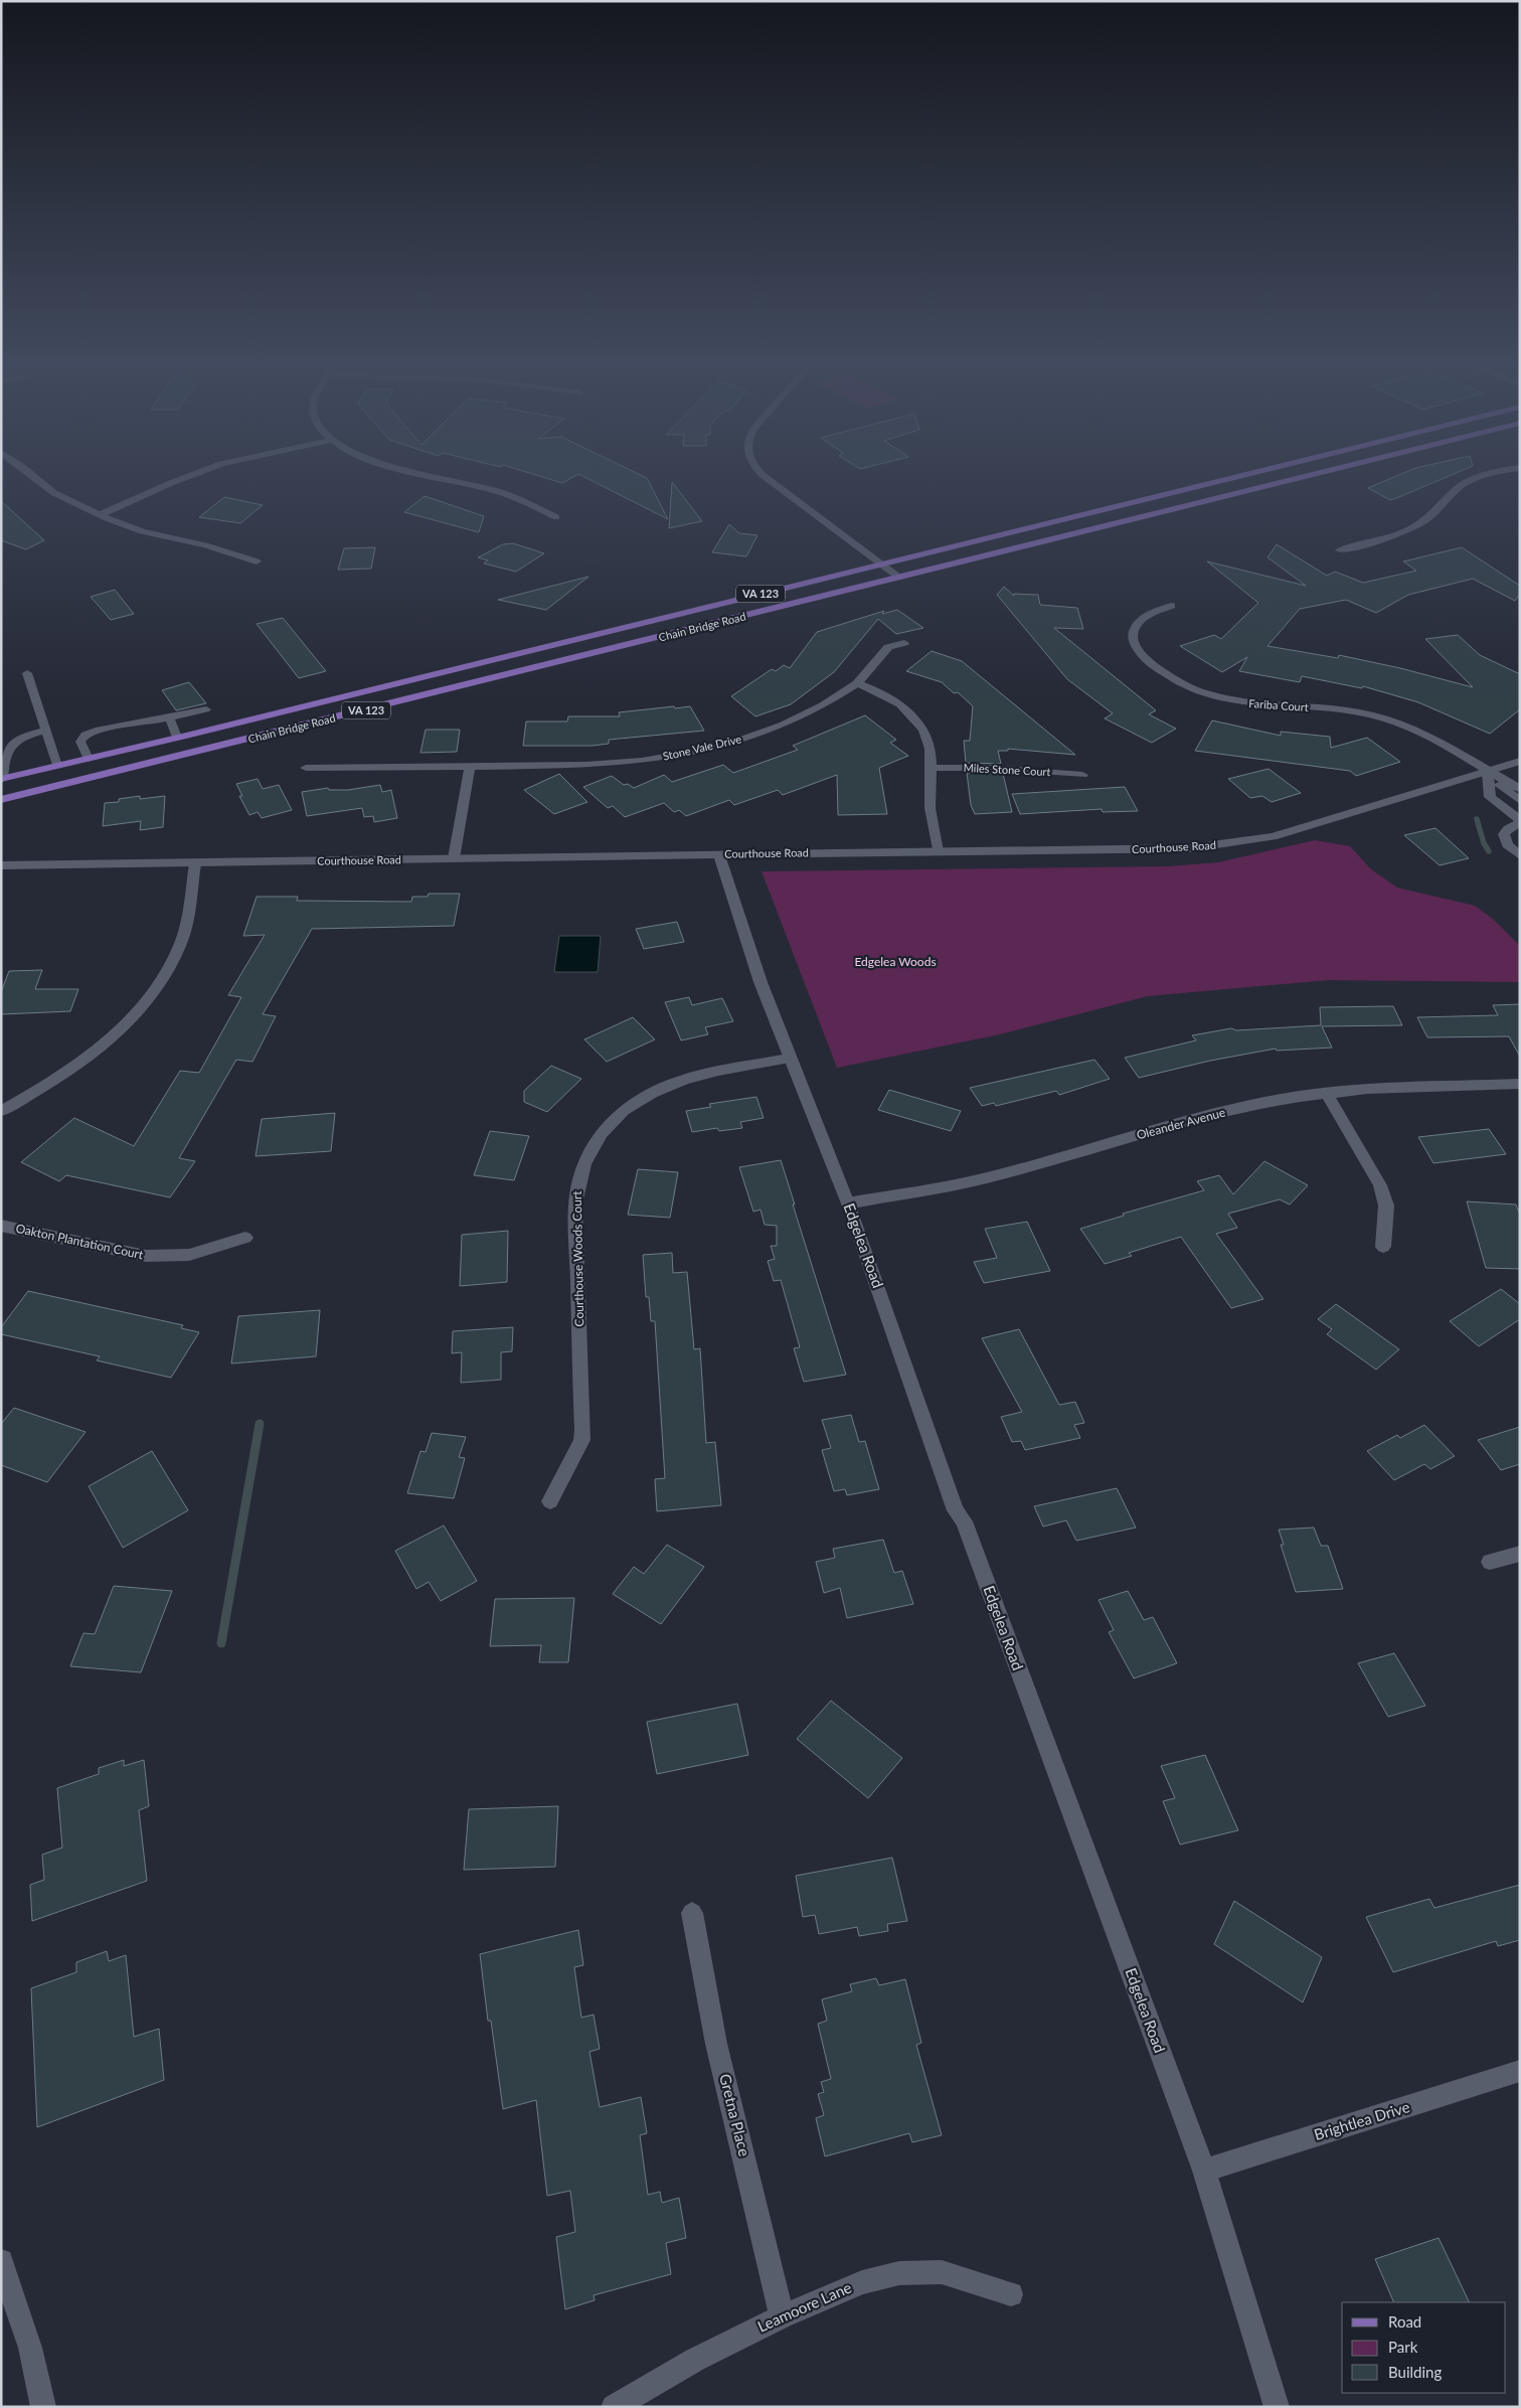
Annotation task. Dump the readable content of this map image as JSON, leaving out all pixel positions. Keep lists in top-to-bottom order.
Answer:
{
  "streets": {
    "main road": ["VA 123", "Chain Bridge Road"],
    "street": [
      "Fariba Court",
      "Stone Vale Drive",
      "Miles Stone Court",
      "Courthouse Road",
      "Oleander Avenue",
      "Oakton Plantation Court",
      "Edgelea Road",
      "Courthouse Woods Court",
      "Gretna Place",
      "Brightlea Drive",
      "Leamoore Lane"
    ]
  },
  "crossings": [
    ["Fariba Court", "Courthouse Road"],
    ["Courthouse Road", "Edgelea Road"],
    ["Oleander Avenue", "Edgelea Road"],
    ["Edgelea Road", "Courthouse Woods Court"],
    ["Edgelea Road", "Brightlea Drive"],
    ["Gretna Place", "Leamoore Lane"]
  ],
  "parks": ["Edgelea Woods"],
  "legend": ["Road", "Park", "Building"]
}
